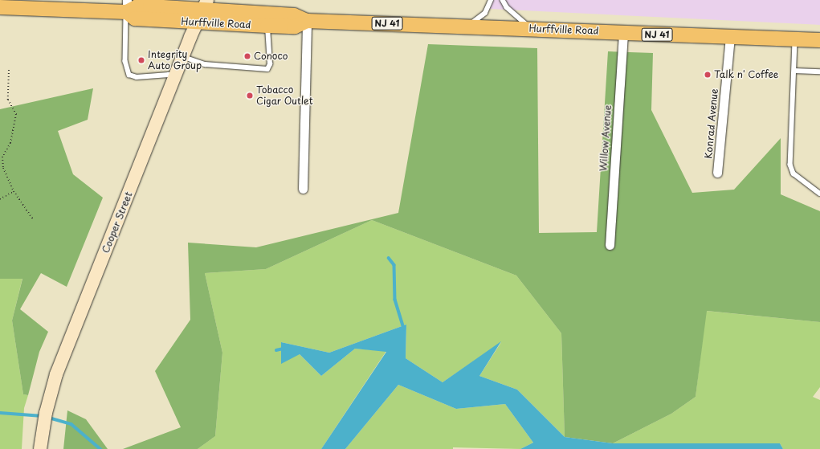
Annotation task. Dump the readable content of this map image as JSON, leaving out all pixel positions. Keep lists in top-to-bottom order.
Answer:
{
  "streets": {
    "main road": ["Hurffville Road", "NJ 41", "Cooper Street"],
    "street": ["Konrad Avenue", "Willow Avenue"]
  },
  "crossings": [
    ["Hurffville Road", "Konrad Avenue"],
    ["Hurffville Road", "Willow Avenue"],
    ["Hurffville Road", "Cooper Street"]
  ],
  "places": [
    "Conoco",
    "Integrity Auto Group",
    "Talk n' Coffee",
    "Tobacco Cigar Outlet"
  ]
}
